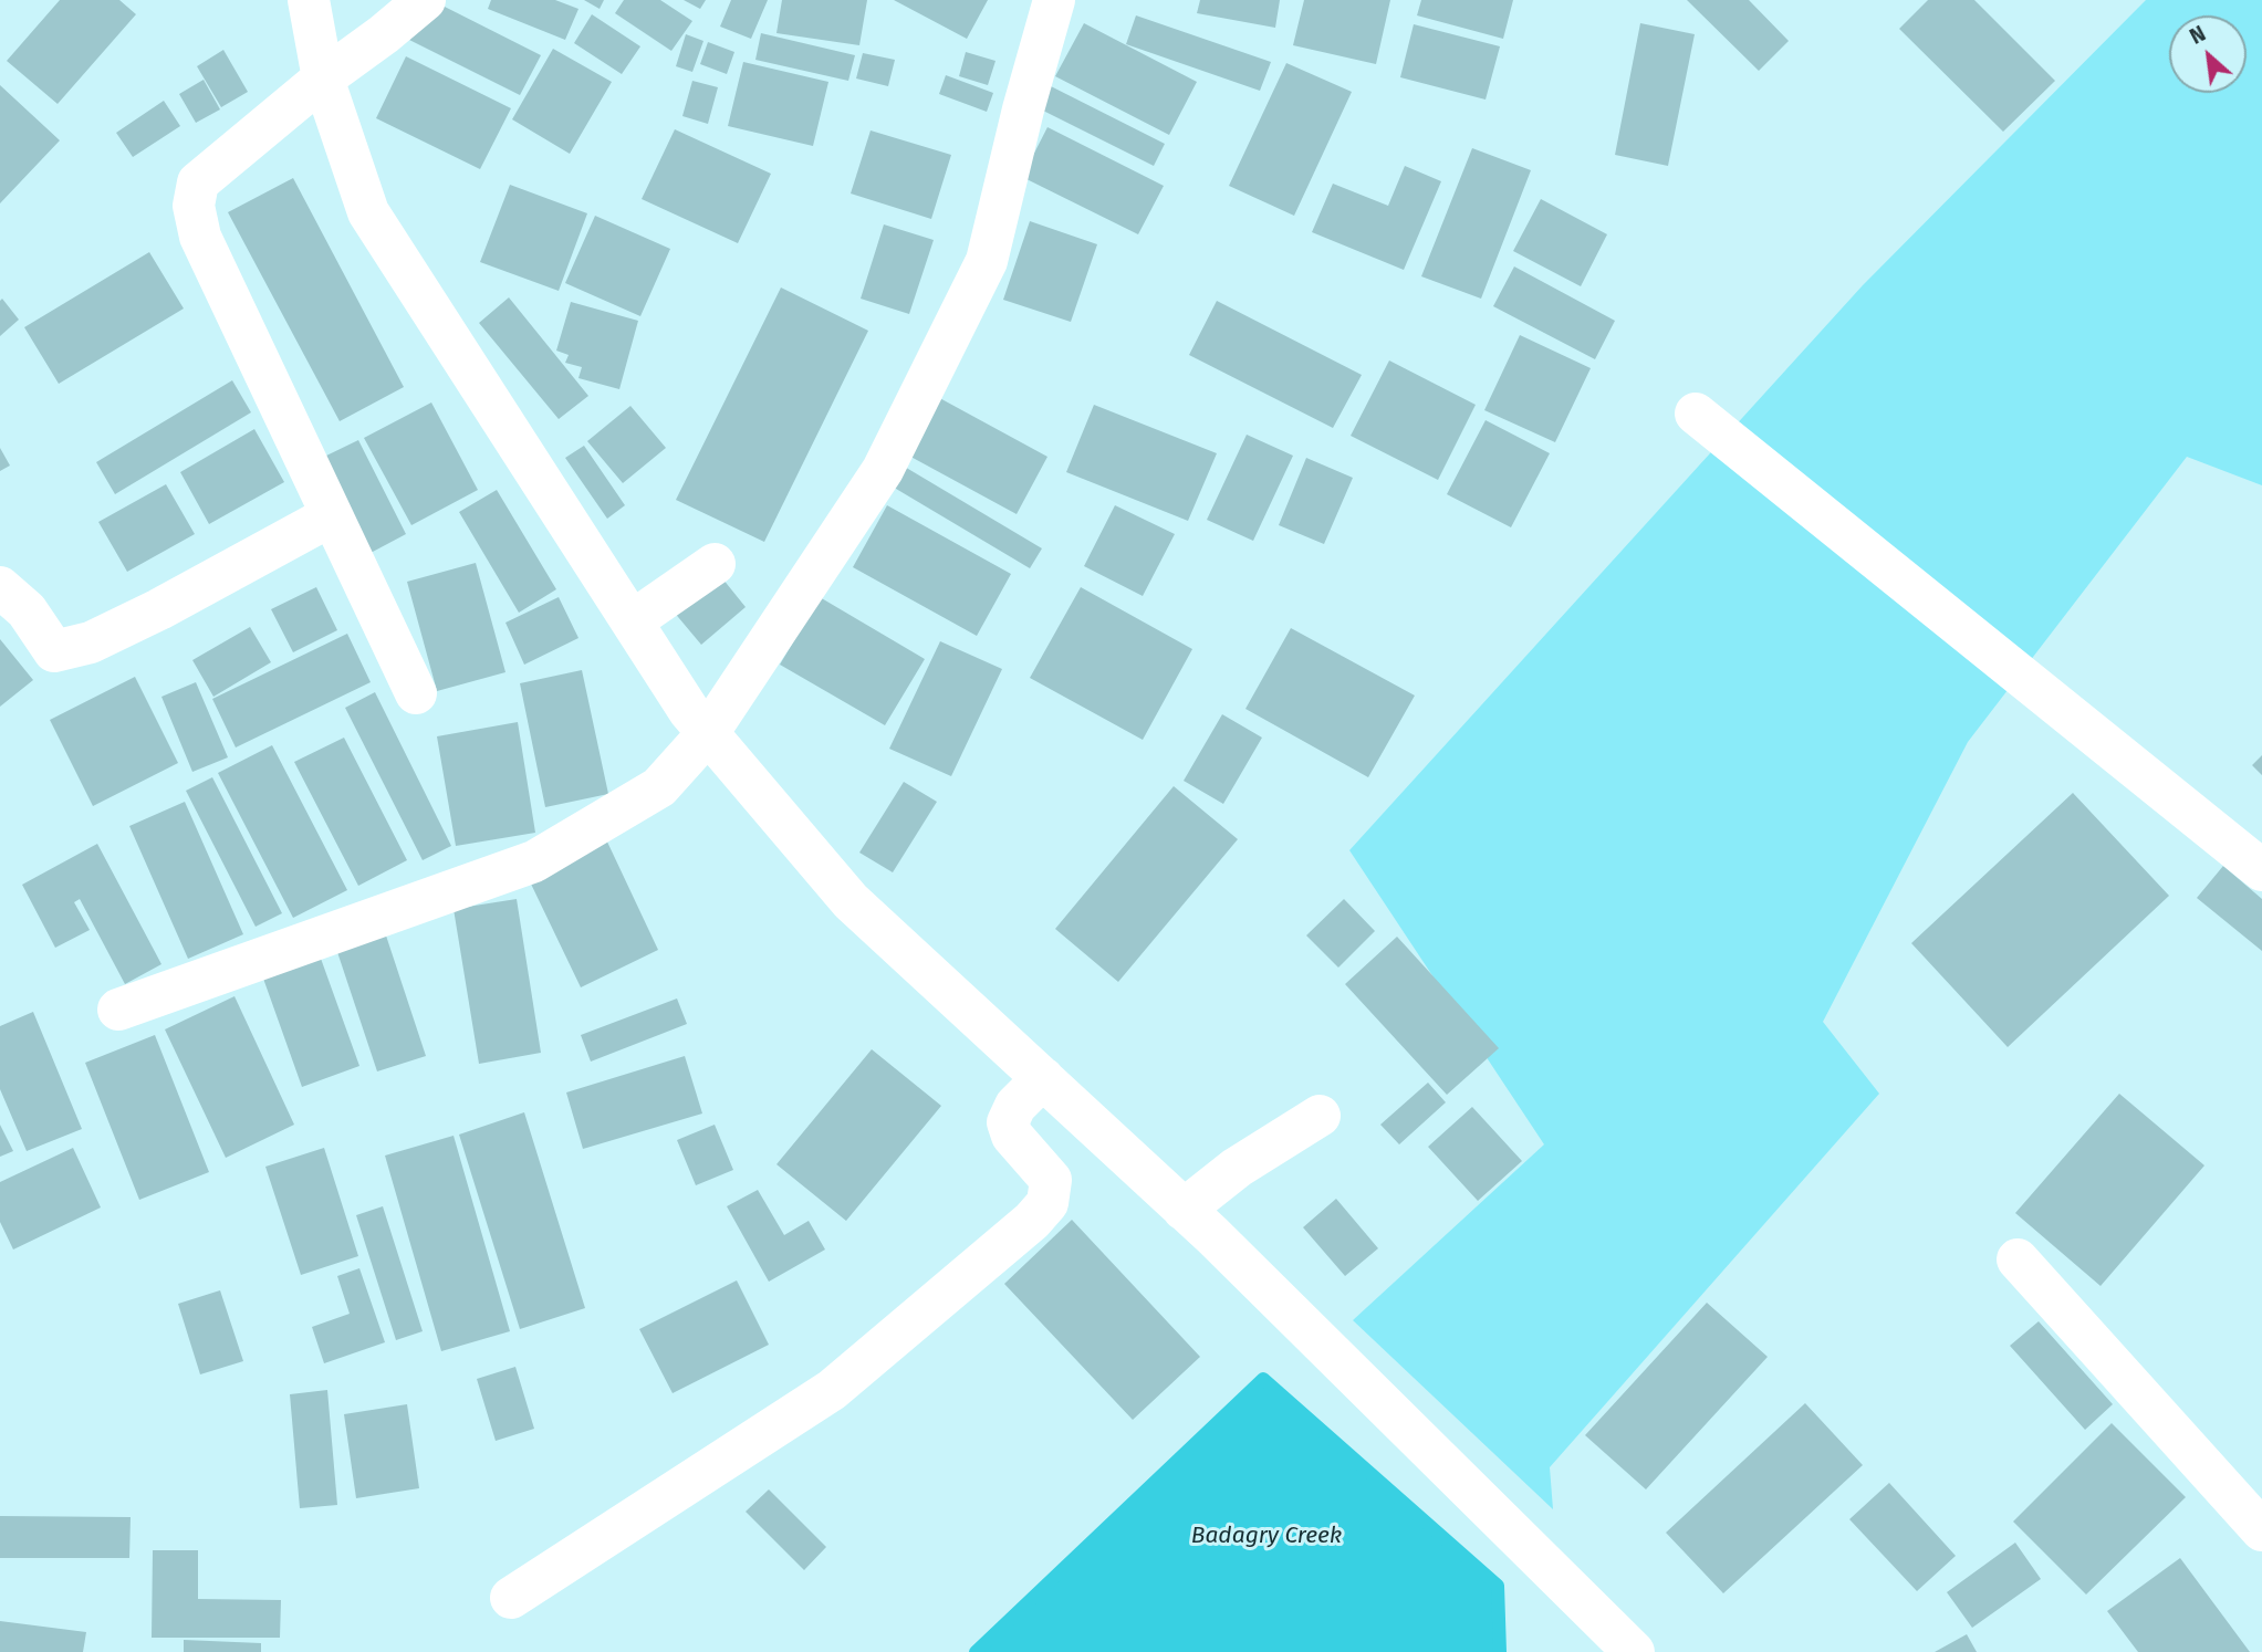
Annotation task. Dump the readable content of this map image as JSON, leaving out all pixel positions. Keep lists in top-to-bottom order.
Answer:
{
  "water": ["Badagry Creek"],
  "north": "top left"
}
